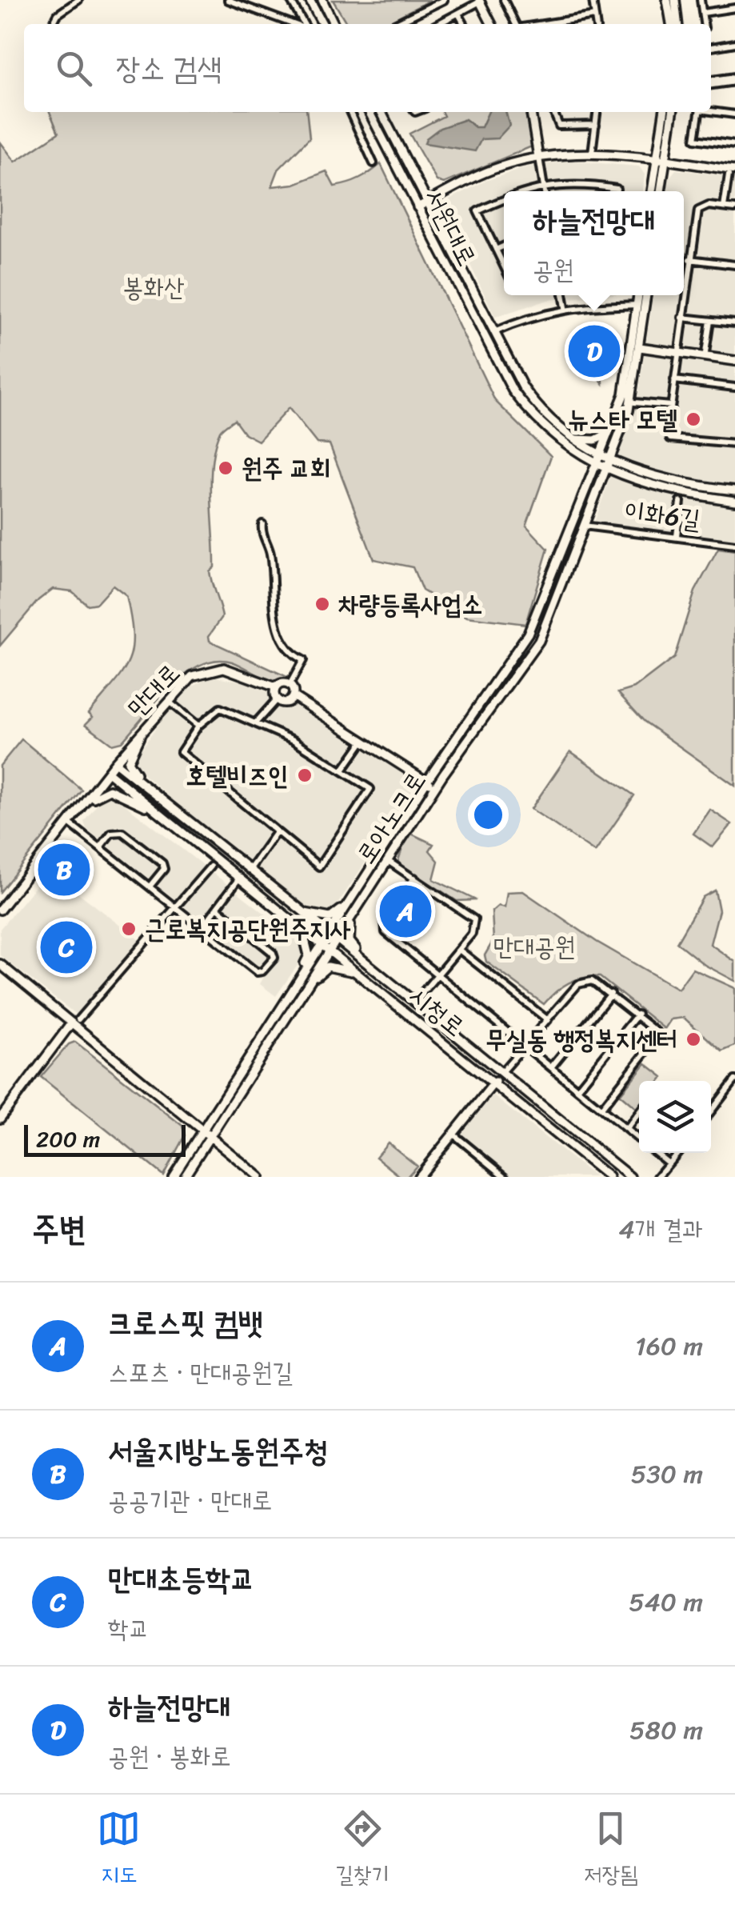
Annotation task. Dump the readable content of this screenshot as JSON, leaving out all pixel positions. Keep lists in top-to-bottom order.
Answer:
{
  "streets": {
    "street": [
      "서원대로",
      "이화6길",
      "만대로",
      "로아노크로",
      "시청로"
    ]
  },
  "crossings": [
    ["서원대로", "로아노크로"],
    ["이화6길", "로아노크로"],
    ["만대로", "시청로"],
    ["로아노크로", "시청로"]
  ],
  "parks": ["봉화산", "만대공원"],
  "places": [
    "뉴스타 모텔",
    "원주 교회",
    "차량등록사업소",
    "호텔비즈인",
    "근로복지공단원주지사",
    "무실동 행정복지센터"
  ],
  "scale_bar": "200 m",
  "page": {
    "search": "장소 검색",
    "popup": ["하늘전망대", "공원"],
    "pins": [
      "D",
      "B",
      "A",
      "C"
    ],
    "scale": "200 m",
    "heading": ["주변", "4개 결과"],
    "list": [
      {
        "mark": "A",
        "name": "크로스핏 컴뱃",
        "note": "스포츠 · 만대공원길",
        "value": "160 m"
      },
      {
        "mark": "B",
        "name": "서울지방노동원주청",
        "note": "공공기관 · 만대로",
        "value": "530 m"
      },
      {
        "mark": "C",
        "name": "만대초등학교",
        "note": "학교",
        "value": "540 m"
      },
      {
        "mark": "D",
        "name": "하늘전망대",
        "note": "공원 · 봉화로",
        "value": "580 m"
      }
    ],
    "nav": ["지도", "길찾기", "저장됨"]
  }
}
